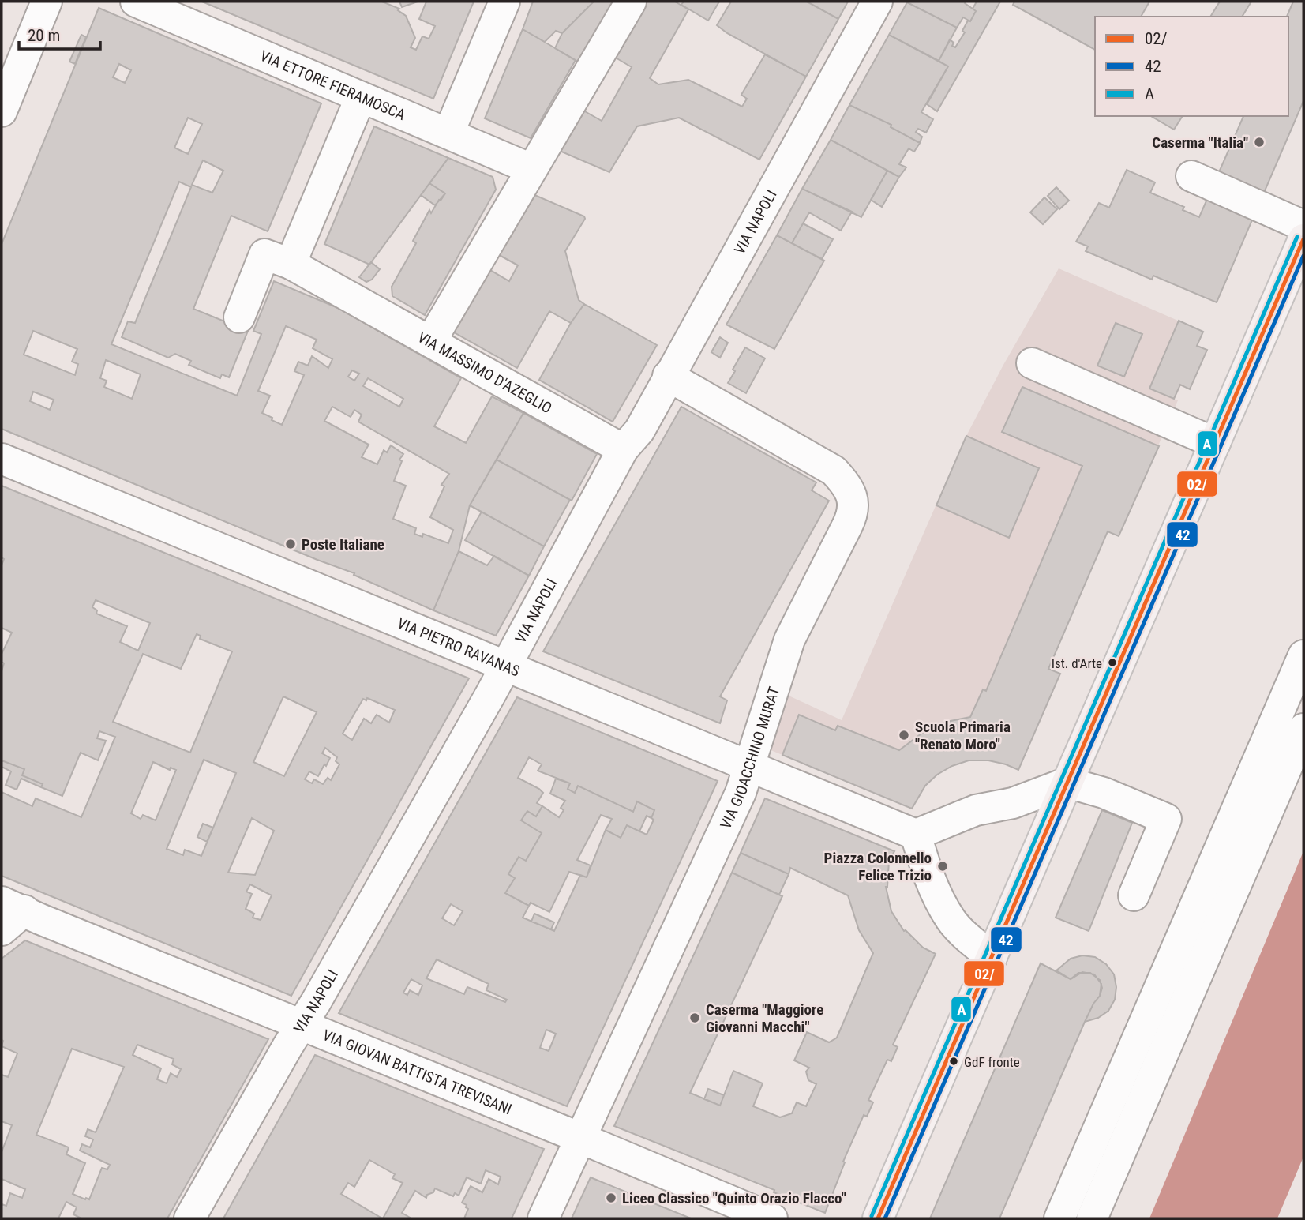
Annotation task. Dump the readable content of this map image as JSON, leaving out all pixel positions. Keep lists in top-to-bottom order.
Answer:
{
  "streets": {
    "street": [
      "VIA ETTORE FIERAMOSCA",
      "VIA NAPOLI",
      "VIA MASSIMO D'AZEGLIO",
      "VIA PIETRO RAVANAS",
      "VIA GIOACCHINO MURAT",
      "VIA GIOVAN BATTISTA TREVISANI"
    ]
  },
  "crossings": [
    ["VIA NAPOLI", "VIA MASSIMO D'AZEGLIO"],
    ["VIA NAPOLI", "VIA PIETRO RAVANAS"],
    ["VIA NAPOLI", "VIA GIOACCHINO MURAT"],
    ["VIA NAPOLI", "VIA GIOVAN BATTISTA TREVISANI"],
    ["VIA PIETRO RAVANAS", "VIA GIOACCHINO MURAT"],
    ["VIA GIOACCHINO MURAT", "VIA GIOVAN BATTISTA TREVISANI"]
  ],
  "places": [
    "Caserma \"Italia\"",
    "Poste Italiane",
    "Ist. d'Arte",
    "Scuola Primaria \"Renato Moro\"",
    "Piazza Colonnello Felice Trizio",
    "Caserma \"Maggiore Giovanni Macchi\"",
    "GdF fronte",
    "Liceo Classico \"Quinto Orazio Flacco\""
  ],
  "lines": ["transit line A", "transit line 02/", "transit line 42"],
  "legend": ["02/", "42", "A"],
  "scale_bar": "20 m"
}
